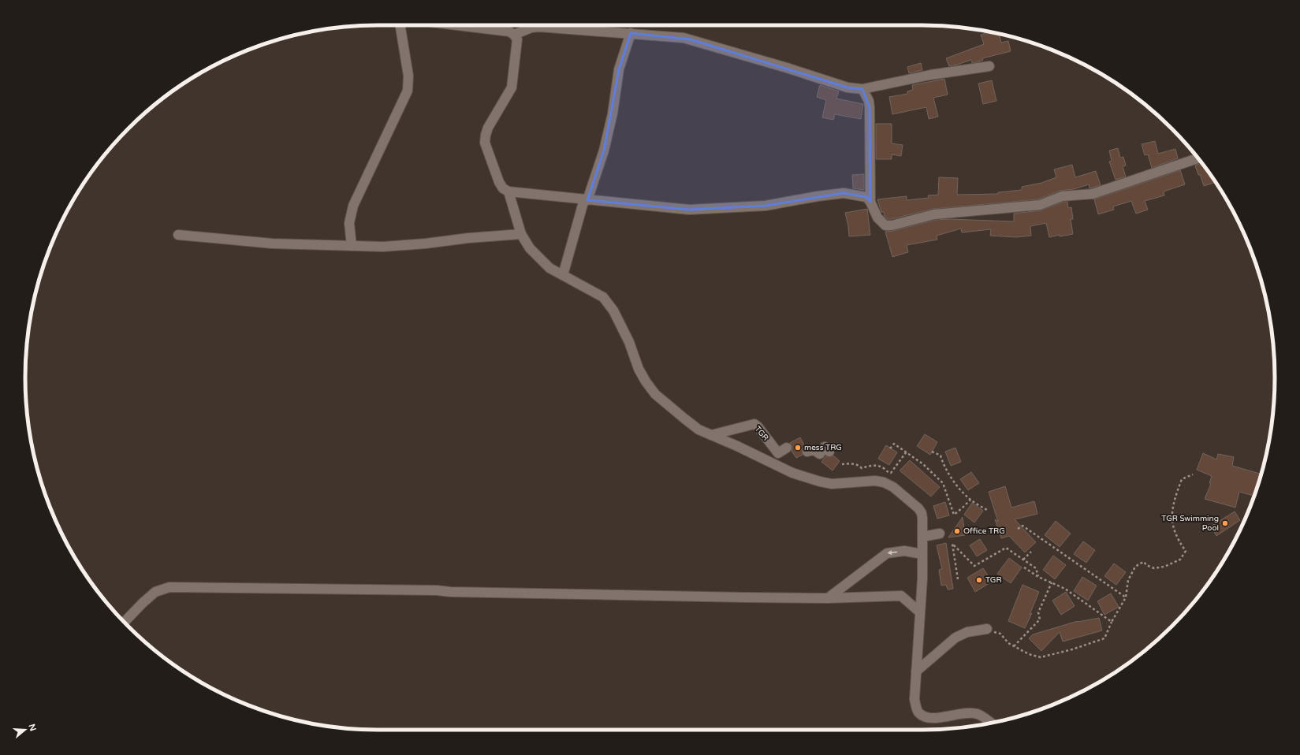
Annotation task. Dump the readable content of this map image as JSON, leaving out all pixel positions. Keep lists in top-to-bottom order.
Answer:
{
  "streets": {
    "street": ["TGR"]
  },
  "places": [
    "mess TRG",
    "TGR Swimming Pool",
    "Office TRG",
    "TGR"
  ],
  "north": "right"
}
